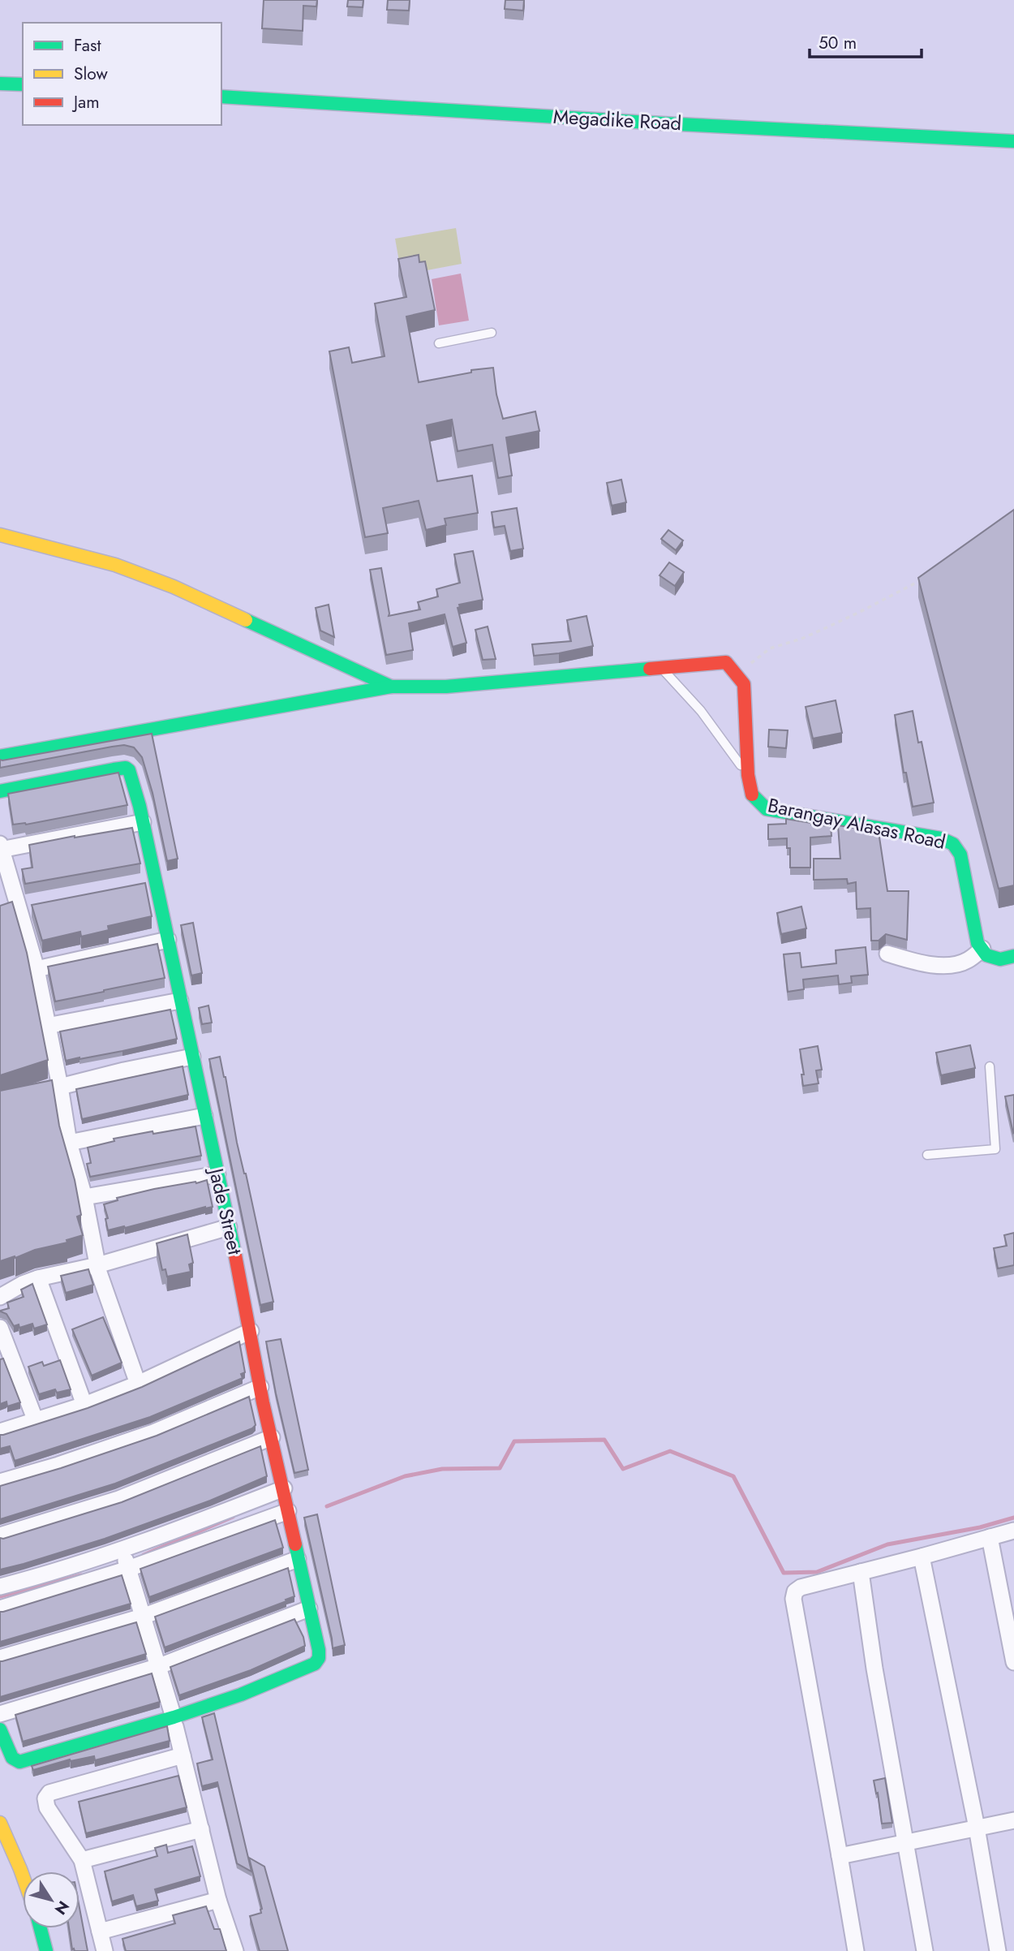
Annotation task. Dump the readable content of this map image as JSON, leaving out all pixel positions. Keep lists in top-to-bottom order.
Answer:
{
  "streets": {
    "street": ["Megadike Road", "Barangay Alasas Road", "Jade Street"]
  },
  "legend": ["Fast", "Slow", "Jam"],
  "scale_bar": "50 m",
  "north": "bottom right"
}
